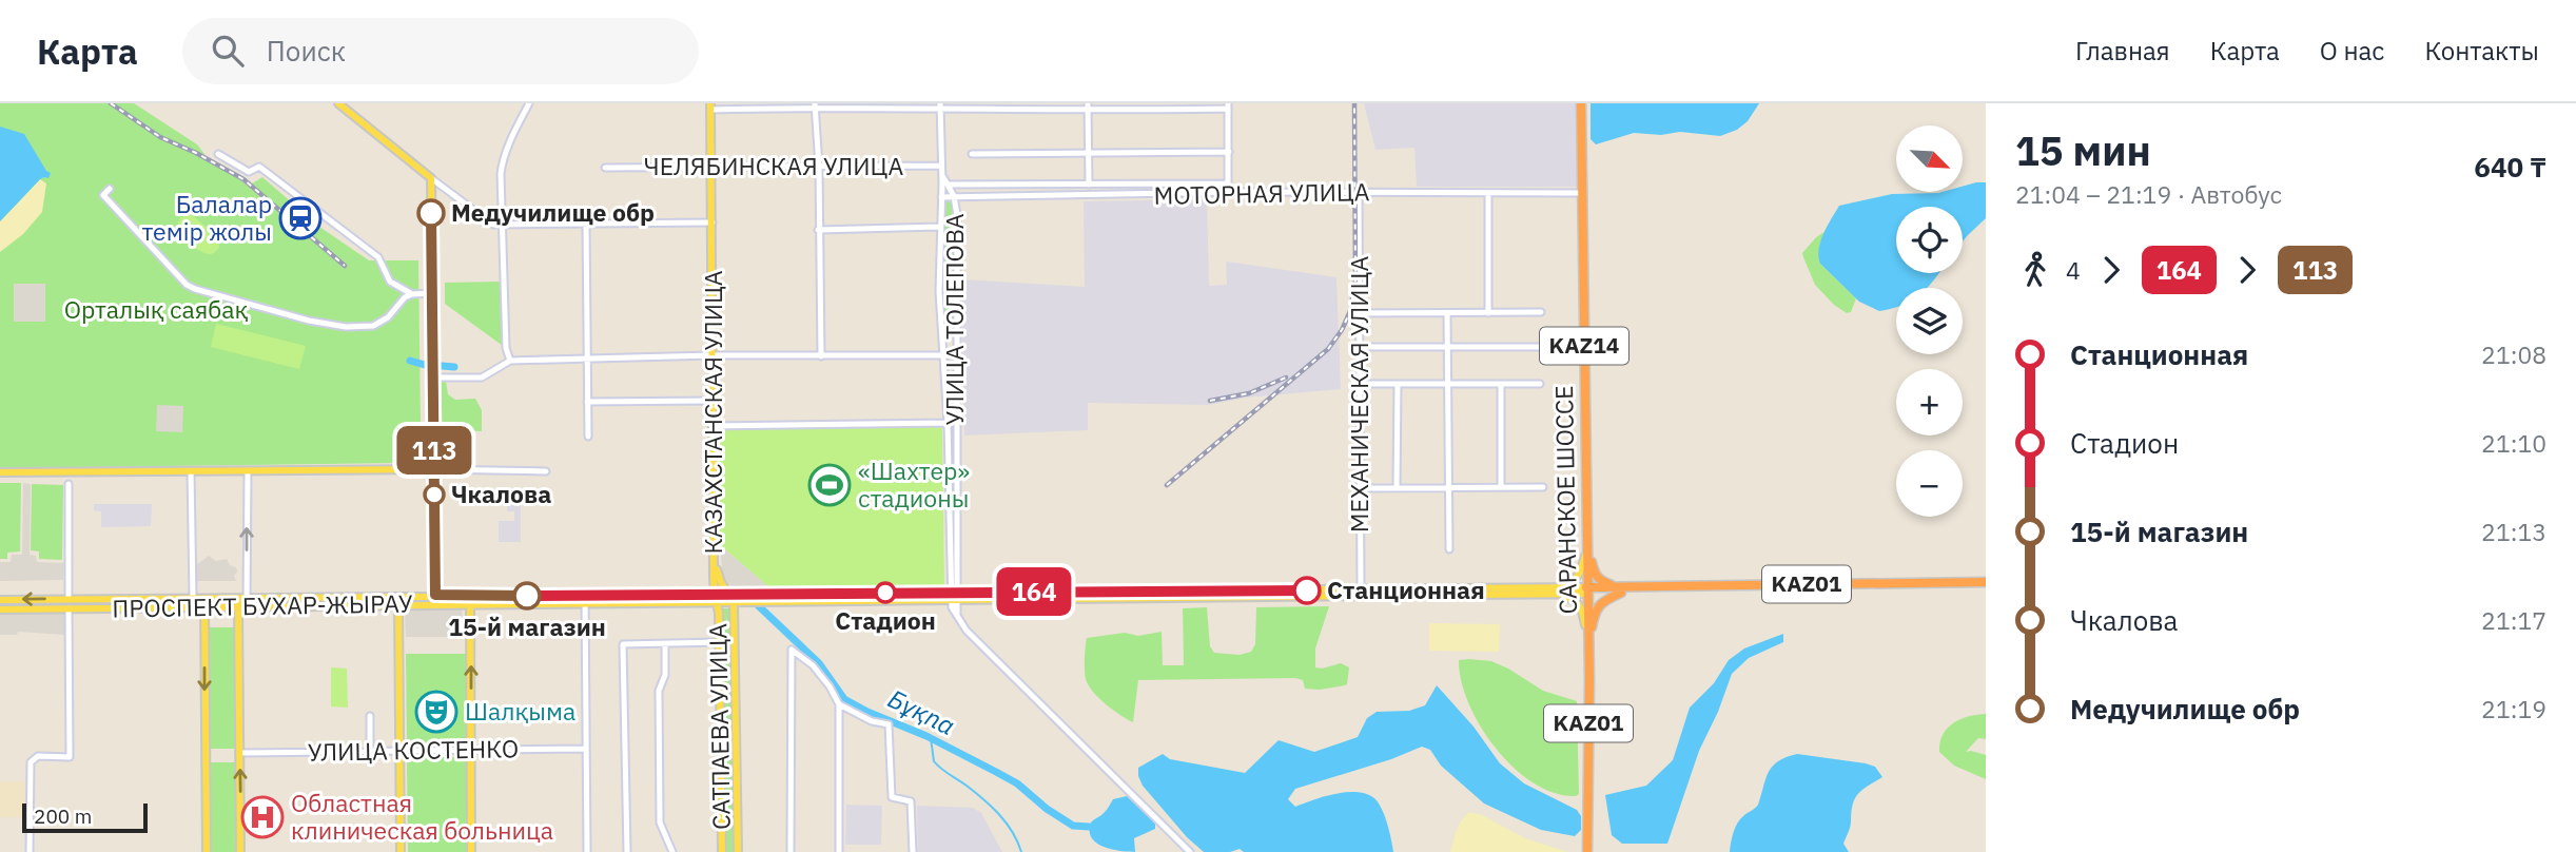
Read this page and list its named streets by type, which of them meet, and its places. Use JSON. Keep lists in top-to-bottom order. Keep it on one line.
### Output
{"streets":{"highway":["KAZ14","САРАНСКОЕ ШОССЕ","KАZ01","KAZ01"],"main road":["КАЗАХСТАНСКАЯ УЛИЦА","ПРОСПЕКТ БУХАР-ЖЫРАУ","САТПАЕВА УЛИЦА"],"street":["ЧЕЛЯБИНСКАЯ УЛИЦА","МОТОРНАЯ УЛИЦА","УЛИЦА ТОЛЕПОВА","МЕХАНИЧЕСКАЯ УЛИЦА","УЛИЦА КОСТЕНКО"]},"crossings":[["ЧЕЛЯБИНСКАЯ УЛИЦА","УЛИЦА ТОЛЕПОВА"],["ЧЕЛЯБИНСКАЯ УЛИЦА","КАЗАХСТАНСКАЯ УЛИЦА"],["МОТОРНАЯ УЛИЦА","УЛИЦА ТОЛЕПОВА"],["МОТОРНАЯ УЛИЦА","МЕХАНИЧЕСКАЯ УЛИЦА"],["МОТОРНАЯ УЛИЦА","САРАНСКОЕ ШОССЕ"],["УЛИЦА ТОЛЕПОВА","ПРОСПЕКТ БУХАР-ЖЫРАУ"],["МЕХАНИЧЕСКАЯ УЛИЦА","ПРОСПЕКТ БУХАР-ЖЫРАУ"],["КАЗАХСТАНСКАЯ УЛИЦА","ПРОСПЕКТ БУХАР-ЖЫРАУ"],["КАЗАХСТАНСКАЯ УЛИЦА","САТПАЕВА УЛИЦА"],["САРАНСКОЕ ШОССЕ","KАZ01"],["САРАНСКОЕ ШОССЕ","ПРОСПЕКТ БУХАР-ЖЫРАУ"],["KАZ01","ПРОСПЕКТ БУХАР-ЖЫРАУ"],["ПРОСПЕКТ БУХАР-ЖЫРАУ","САТПАЕВА УЛИЦА"]],"water":["Бұқпа"],"parks":["Орталық саябақ"],"places":{"other":["Медучилище обр","Чкалова","Станционная","Стадион","15-й магазин"],"station":["Балалар темір жолы"],"sports":["«Шахтер» стадионы"],"theatre":["Шалқыма"],"hospital":["Областная клиническая больница"]},"lines":["bus line 113","bus line 164"],"scale_bar":"200 m","north":"bottom right","page":{"header":"Карта","search":"Поиск","nav":["Главная","Карта","О нас","Контакты"],"on_map":["164","113"],"heading":["15 мин","21:04 – 21:19 · Автобус","640 ₸"],"map_buttons":["+","−"],"legs":["4","164","113"],"list":[{"name":"Станционная","value":"21:08"},{"name":"Стадион","value":"21:10"},{"name":"15-й магазин","value":"21:13"},{"name":"Чкалова","value":"21:17"},{"name":"Медучилище обр","value":"21:19"}],"scale":"200 m"}}
